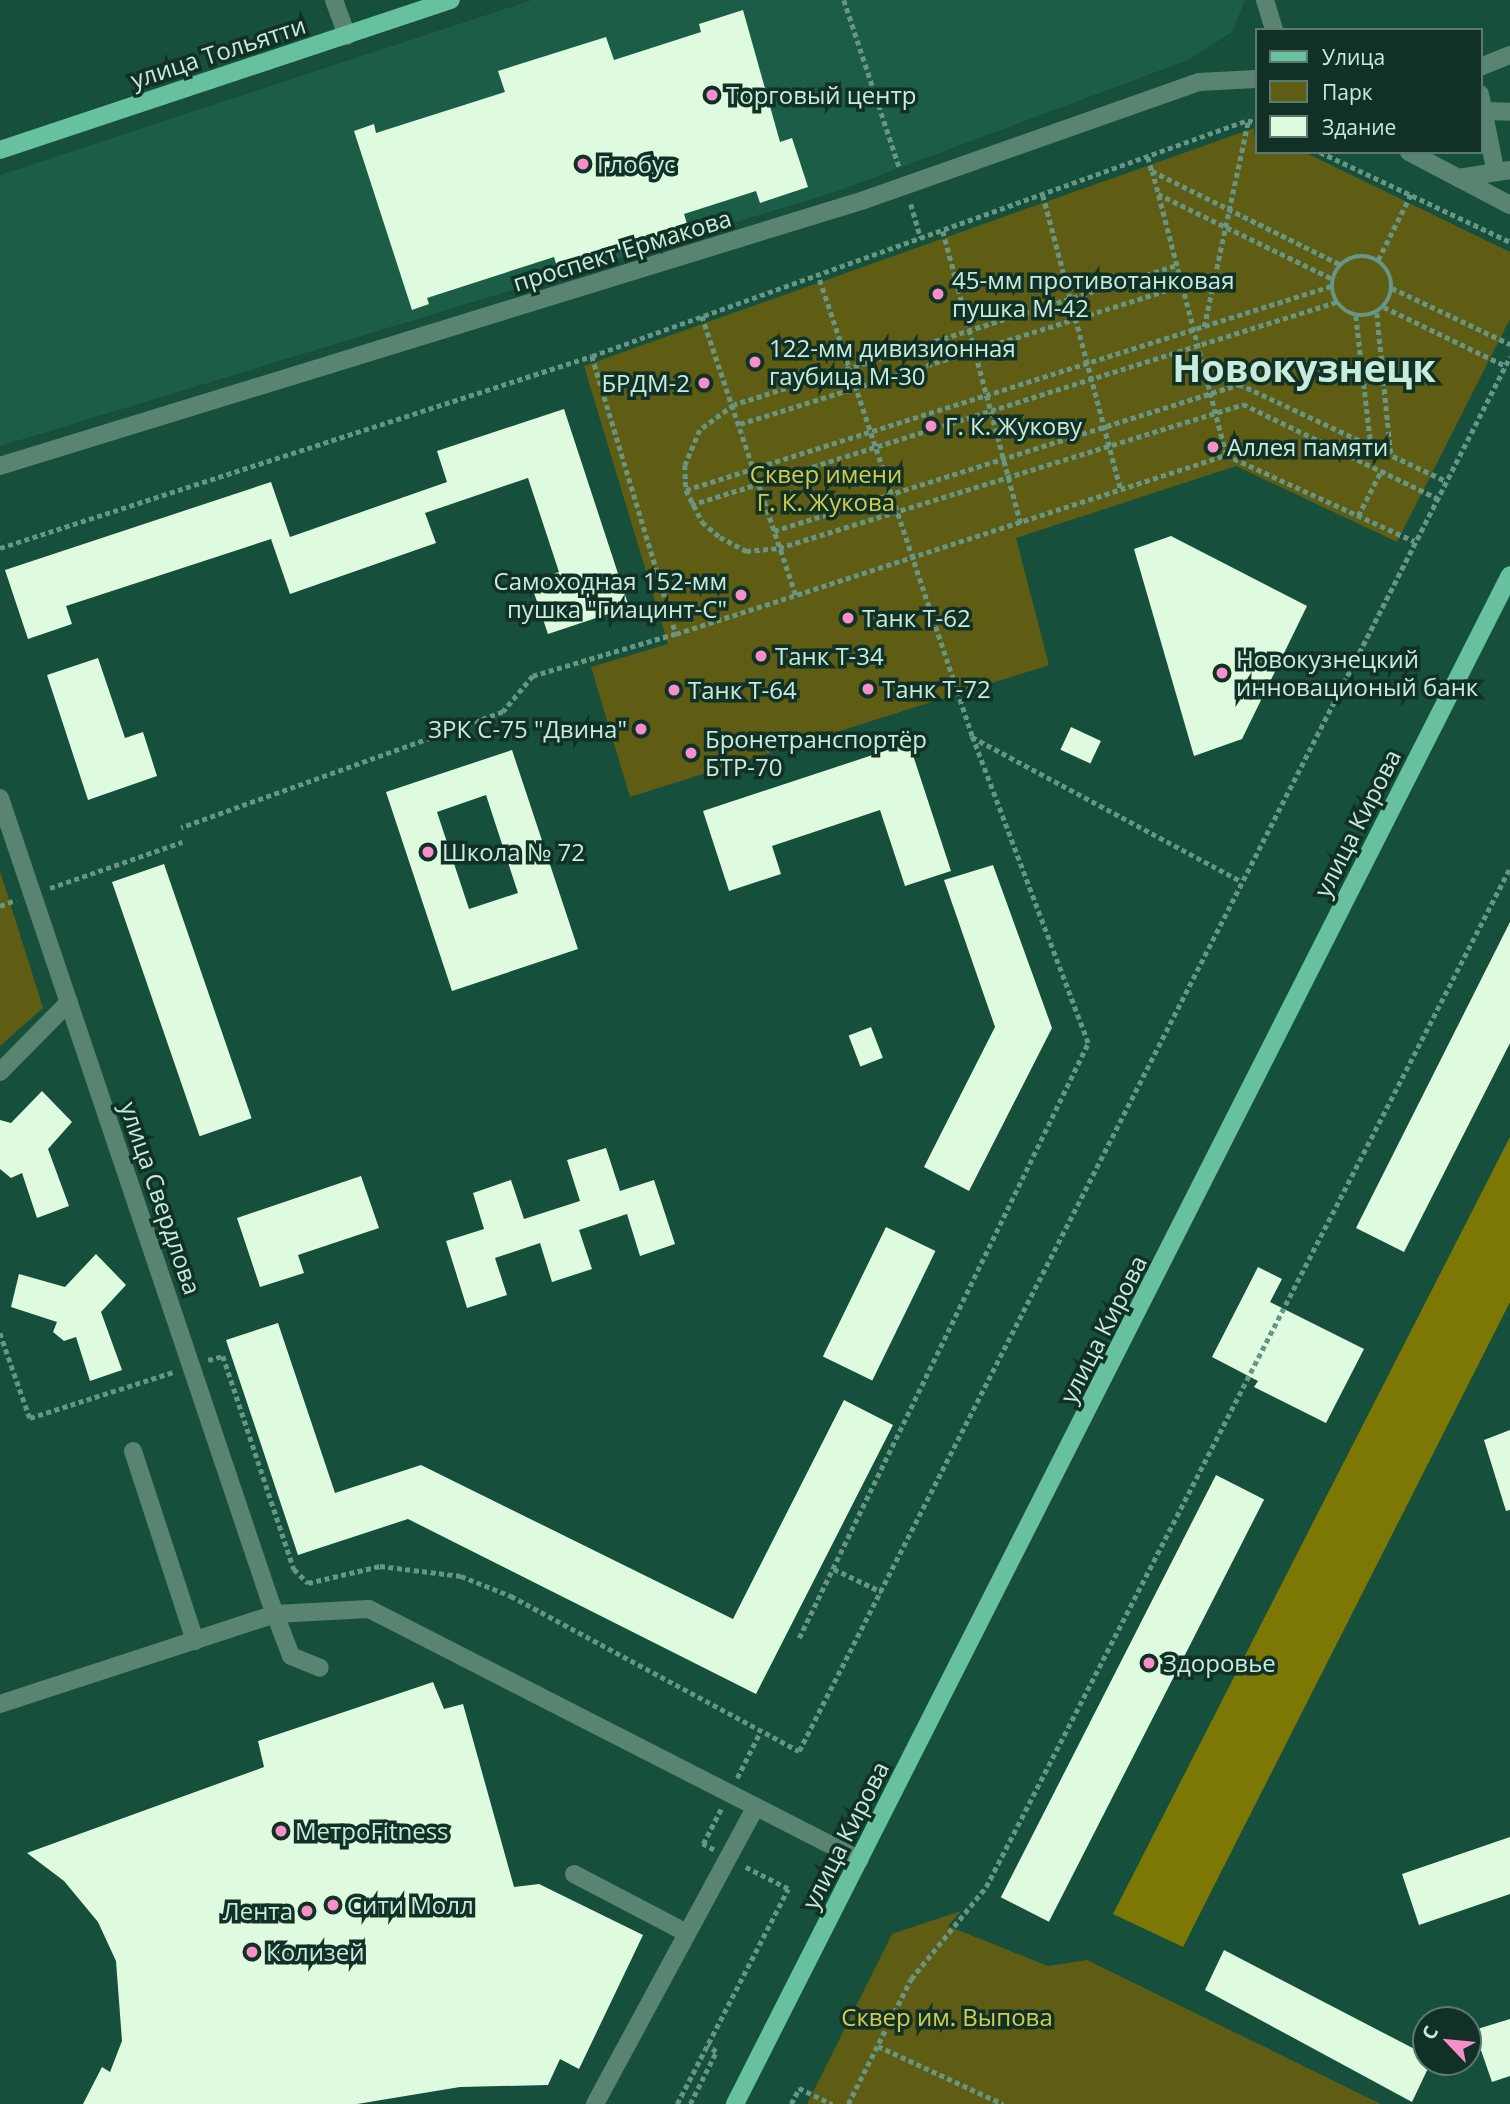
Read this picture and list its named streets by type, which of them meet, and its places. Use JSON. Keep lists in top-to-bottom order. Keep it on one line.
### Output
{"streets":{"main road":["улица Тольятти","улица Кирова"],"street":["проспект Ермакова","улица Свердлова"]},"districts":["Новокузнецк"],"parks":["Сквер имени Г. К. Жукова","Сквер им. Выпова"],"places":["Торговый центр","Глобус","45-мм противотанковая пушка М-42","122-мм дивизионная гаубица М-30","БРДМ-2","Г. К. Жукову","Аллея памяти","Самоходная 152-мм пушка \"Гиацинт-С\"","Танк Т-62","Танк Т-34","Новокузнецкий инновационый банк","Танк Т-72","Танк Т-64","ЗРК С-75 \"Двина\"","Бронетранспортёр БТР-70","Школа № 72","Здоровье","МетроFitness","Сити Молл","Лента","Колизей"],"legend":["Улица","Парк","Здание"],"north":"top left"}
